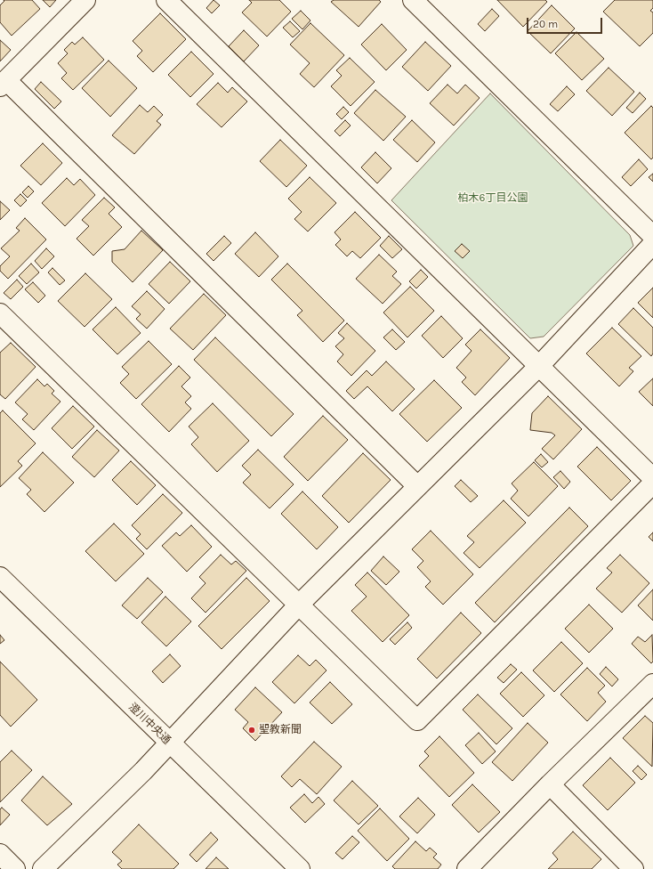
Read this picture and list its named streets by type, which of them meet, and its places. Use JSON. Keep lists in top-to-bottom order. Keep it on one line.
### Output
{"streets":{"street":["澄川中央通"]},"parks":["柏木6丁目公園"],"places":["聖教新聞"],"scale_bar":"20 m"}
